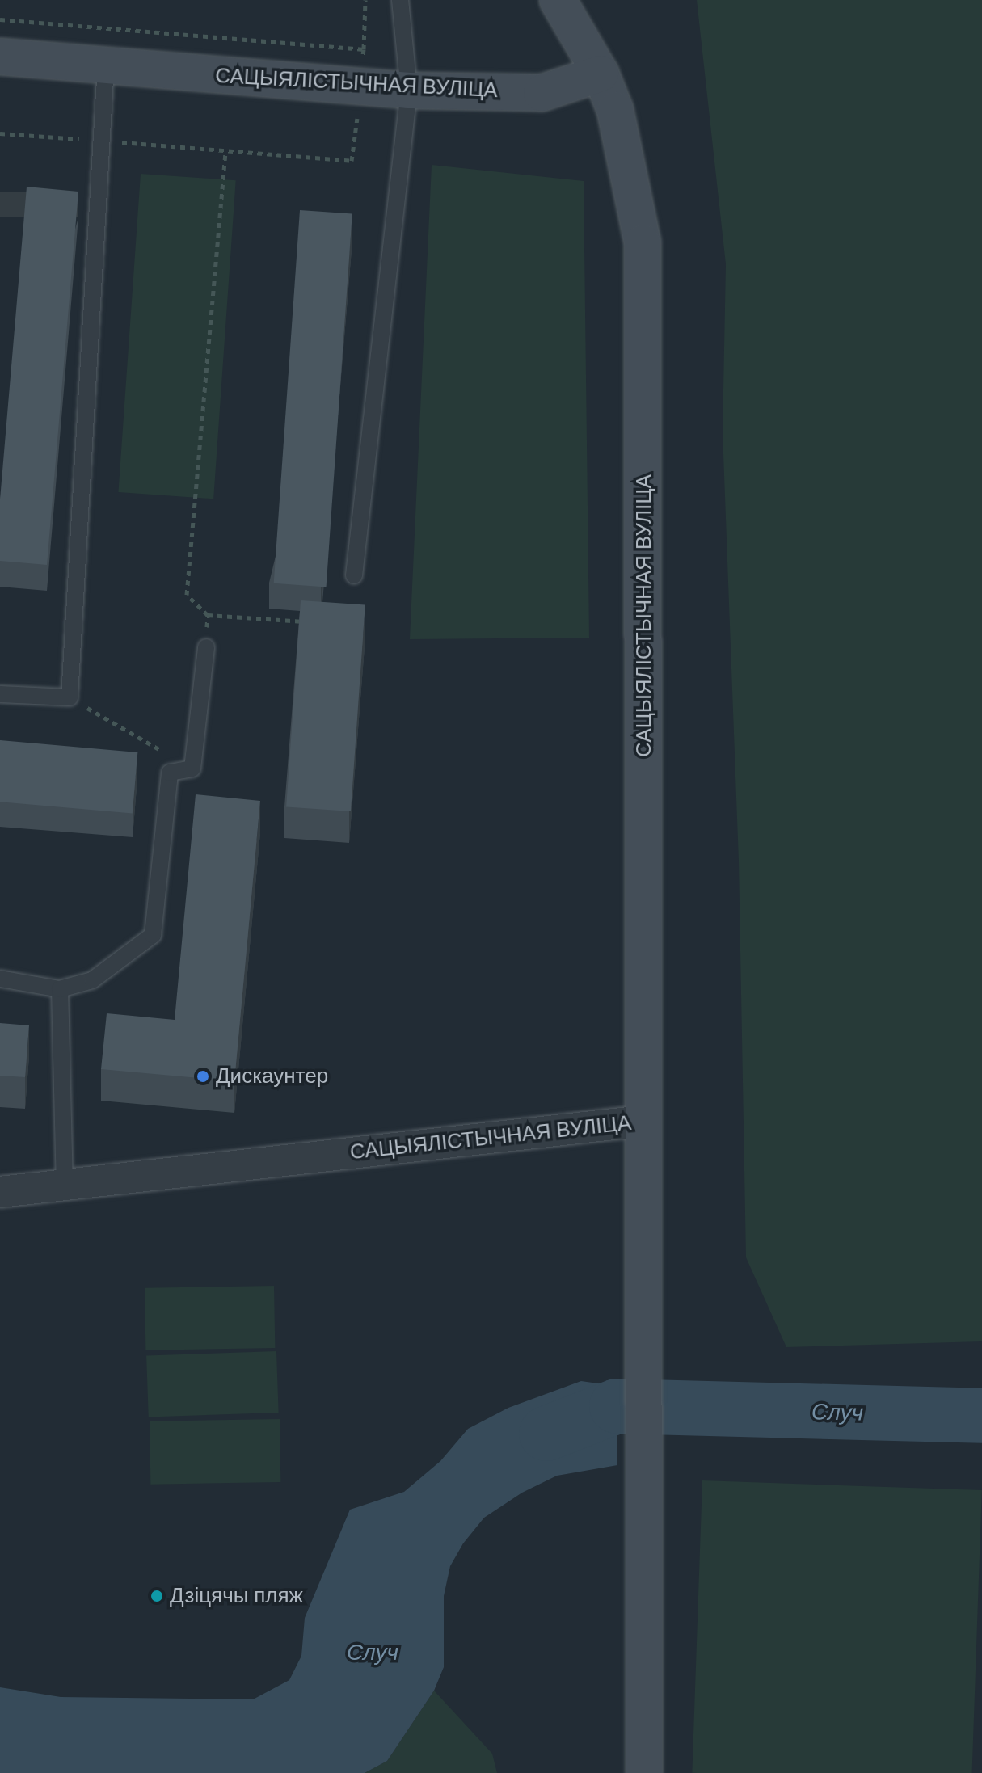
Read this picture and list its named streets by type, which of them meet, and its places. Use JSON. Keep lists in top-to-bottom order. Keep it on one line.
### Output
{"streets":{"main road":["САЦЫЯЛІСТЫЧНАЯ ВУЛІЦА"]},"water":["Случ"],"places":["Дискаунтер","Дзіцячы пляж"]}
